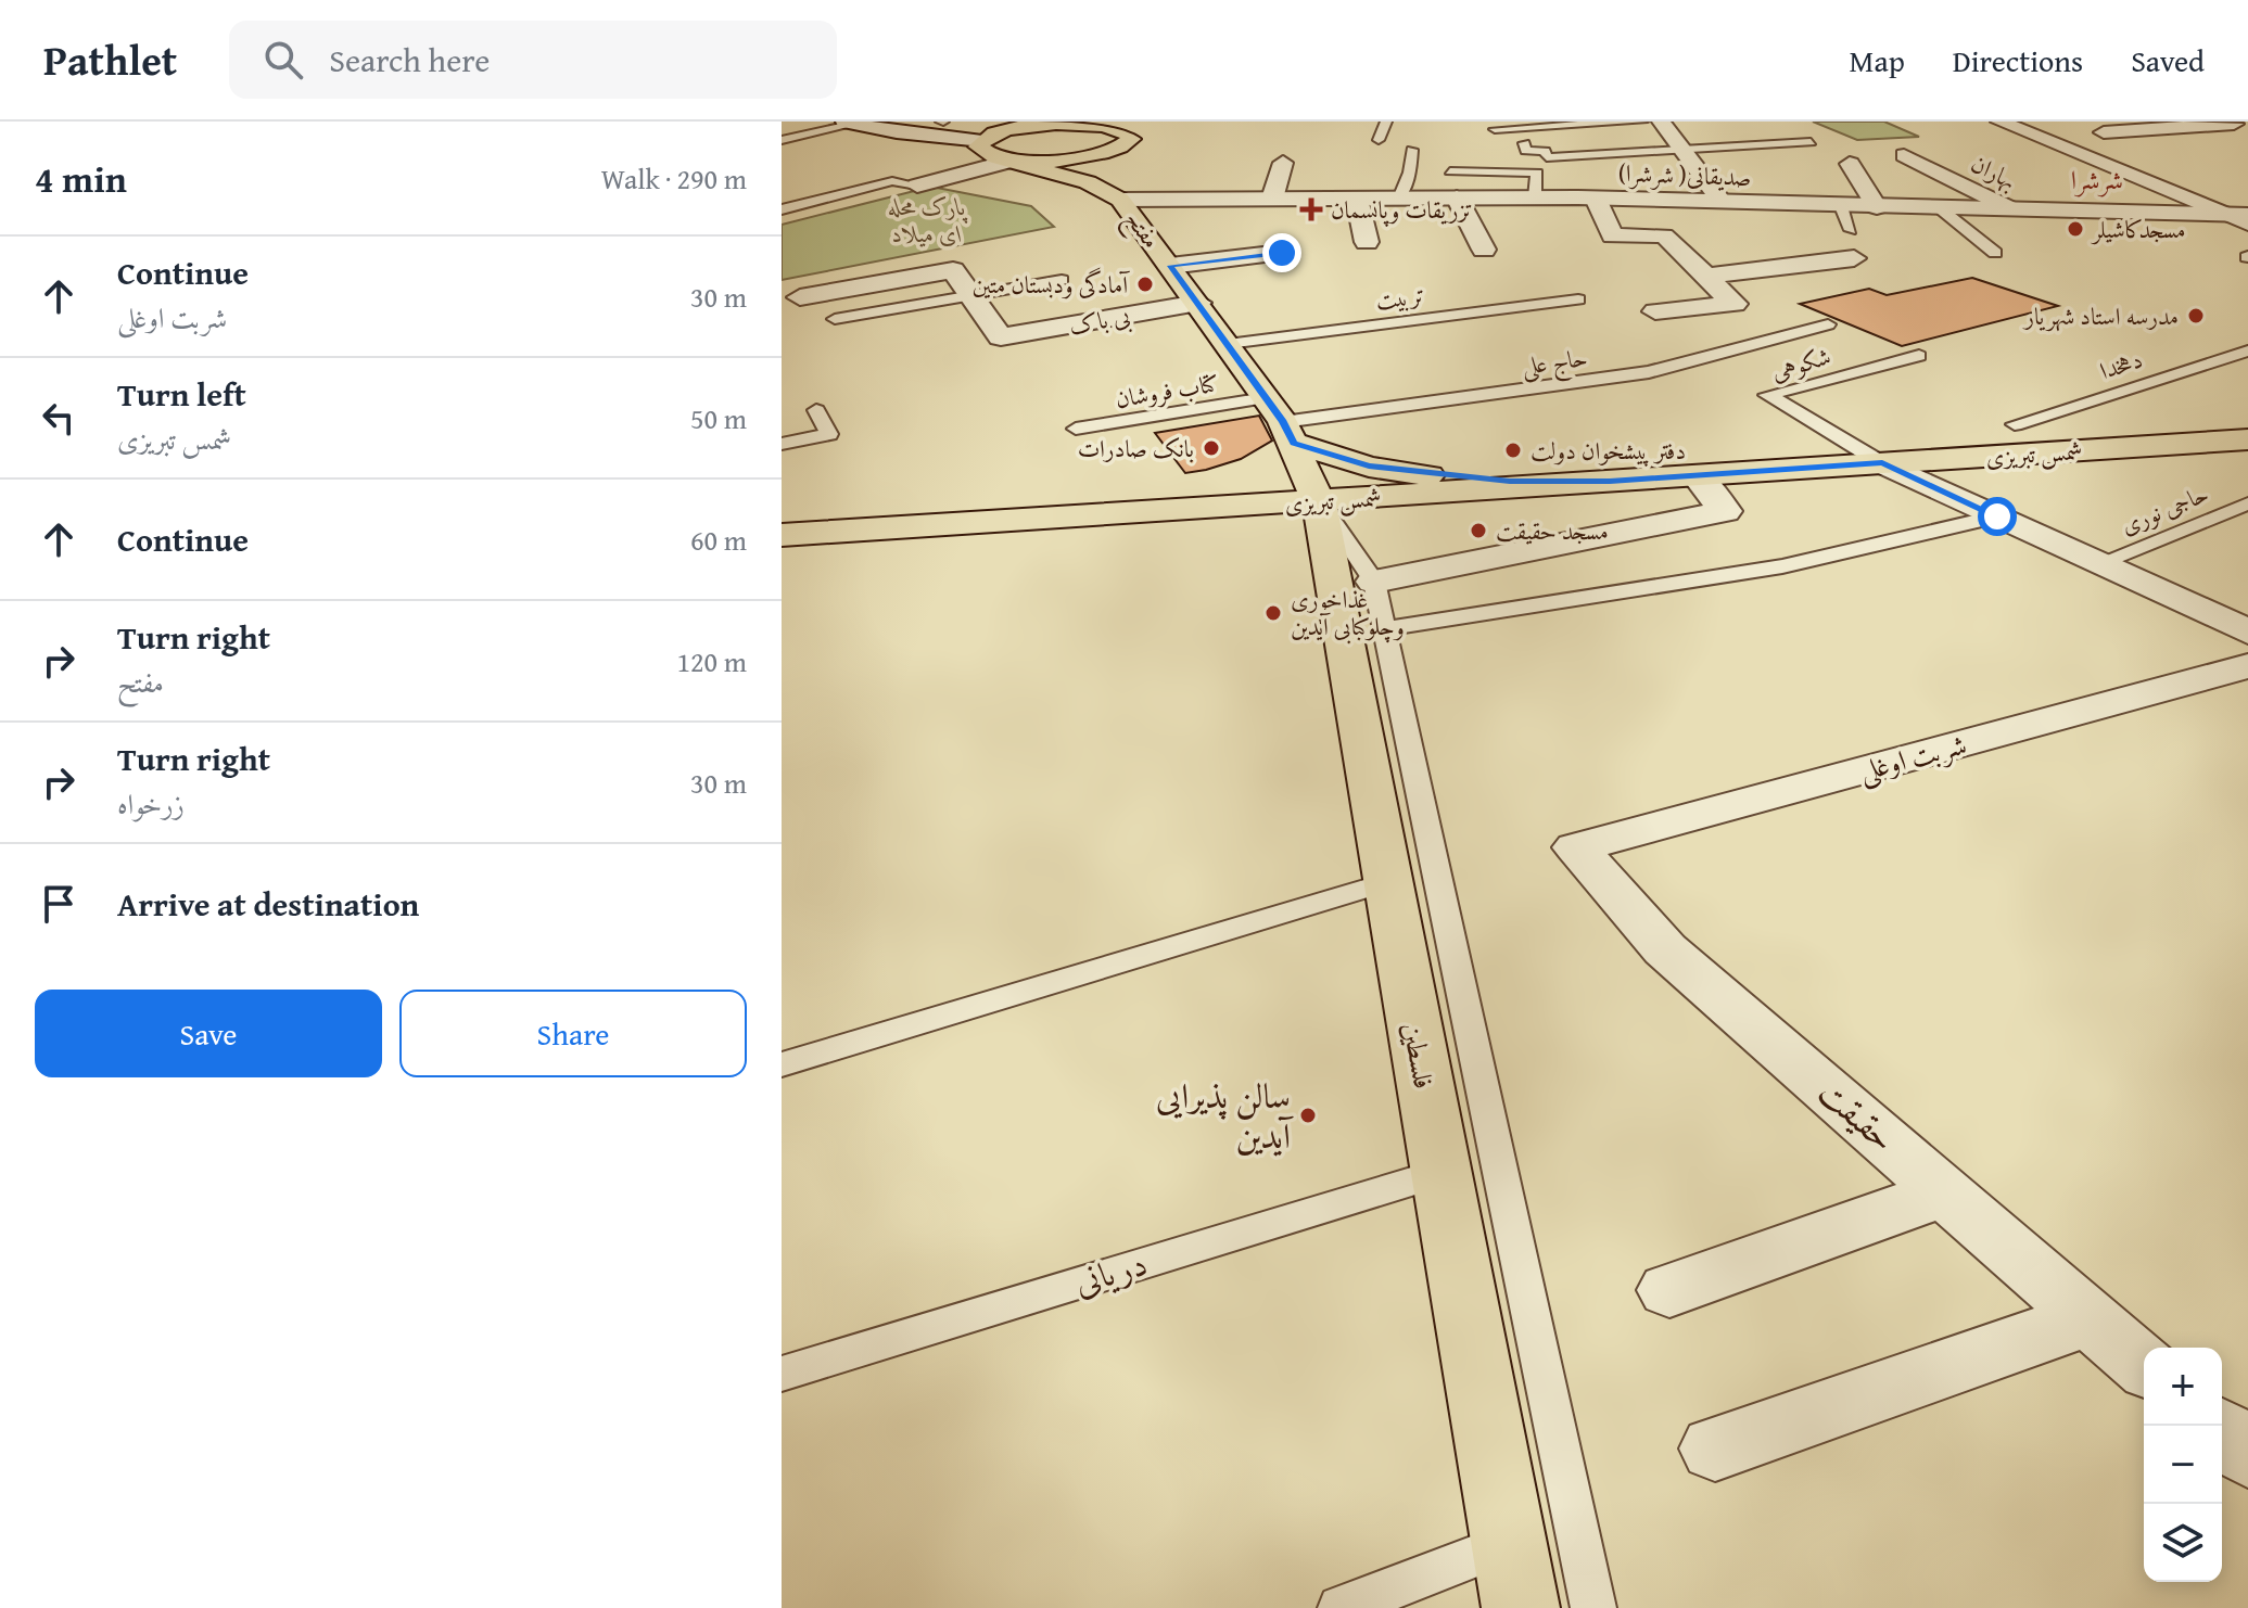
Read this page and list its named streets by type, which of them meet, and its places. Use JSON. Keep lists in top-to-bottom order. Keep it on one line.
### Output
{"streets":{"main road":["مفتح","شمس تبریزی","فلسطین"],"street":["بهاران","(شرشرا )صدیقانی","بی باک","شربت اوغلی","حقیقت"],"lane":["تربیت","حاج علی","شکوهی","دهخدا","کتاب فروشان","حاجی نوری","دریانی"]},"crossings":[["بهاران","(شرشرا )صدیقانی"],["(شرشرا )صدیقانی","مفتح"],["مفتح","تربیت"],["مفتح","بی باک"],["مفتح","حاج علی"],["مفتح","کتاب فروشان"],["مفتح","شمس تبریزی"],["مفتح","فلسطین"],["شکوهی","شمس تبریزی"],["شمس تبریزی","فلسطین"],["شربت اوغلی","حقیقت"],["فلسطین","دریانی"]],"districts":["شرشرا"],"parks":["پارک محله ای میلاد"],"places":{"health":["تزریقات وپانسمان"],"other":["مسجدکاشیلر","آمادگی ودبستان متین","مدرسه استاد شهریار","بانک صادرات","دفتر پیشخوان دولت","مسجد حقیقت","غذاخوری وچلوکبابی آیدین","سالن پذیرایی آیدین"]},"page":{"header":"Pathlet","search":"Search here","nav":["Map","Directions","Saved"],"heading":["4 min","Walk · 290 m"],"list":[["Continue","شربت اوغلی","30 m"],["Turn left","شمس تبریزی","50 m"],["Continue","60 m"],["Turn right","مفتح","120 m"],["Turn right","زرخواه","30 m"],"Arrive at destination"],"buttons":["Save","Share"],"map_buttons":["+","−"]}}
